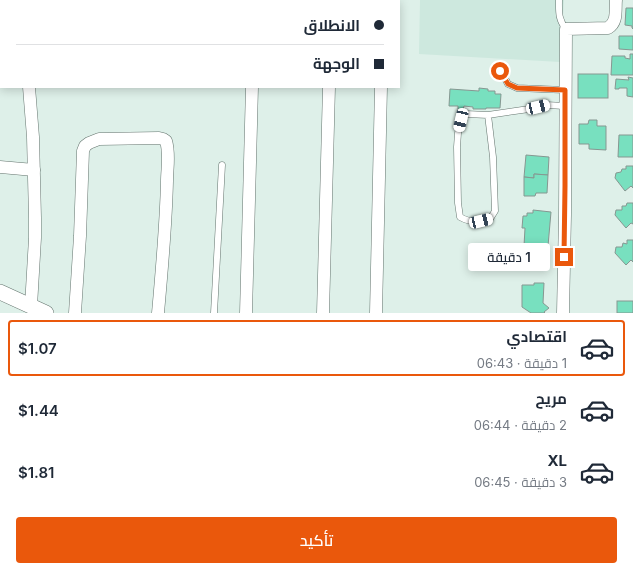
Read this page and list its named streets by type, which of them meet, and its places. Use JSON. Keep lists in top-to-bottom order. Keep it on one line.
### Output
{"page":{"banner":["الانطلاق","الوجهة"],"bubble":"1 دقيقة","list":[{"name":"اقتصادي","note":"1 دقيقة · 06:43","value":"$1.07"},{"name":"مريح","note":"2 دقيقة · 06:44","value":"$1.44"},{"name":"XL","note":"3 دقيقة · 06:45","value":"$1.81"}],"buttons":"تأكيد"}}
